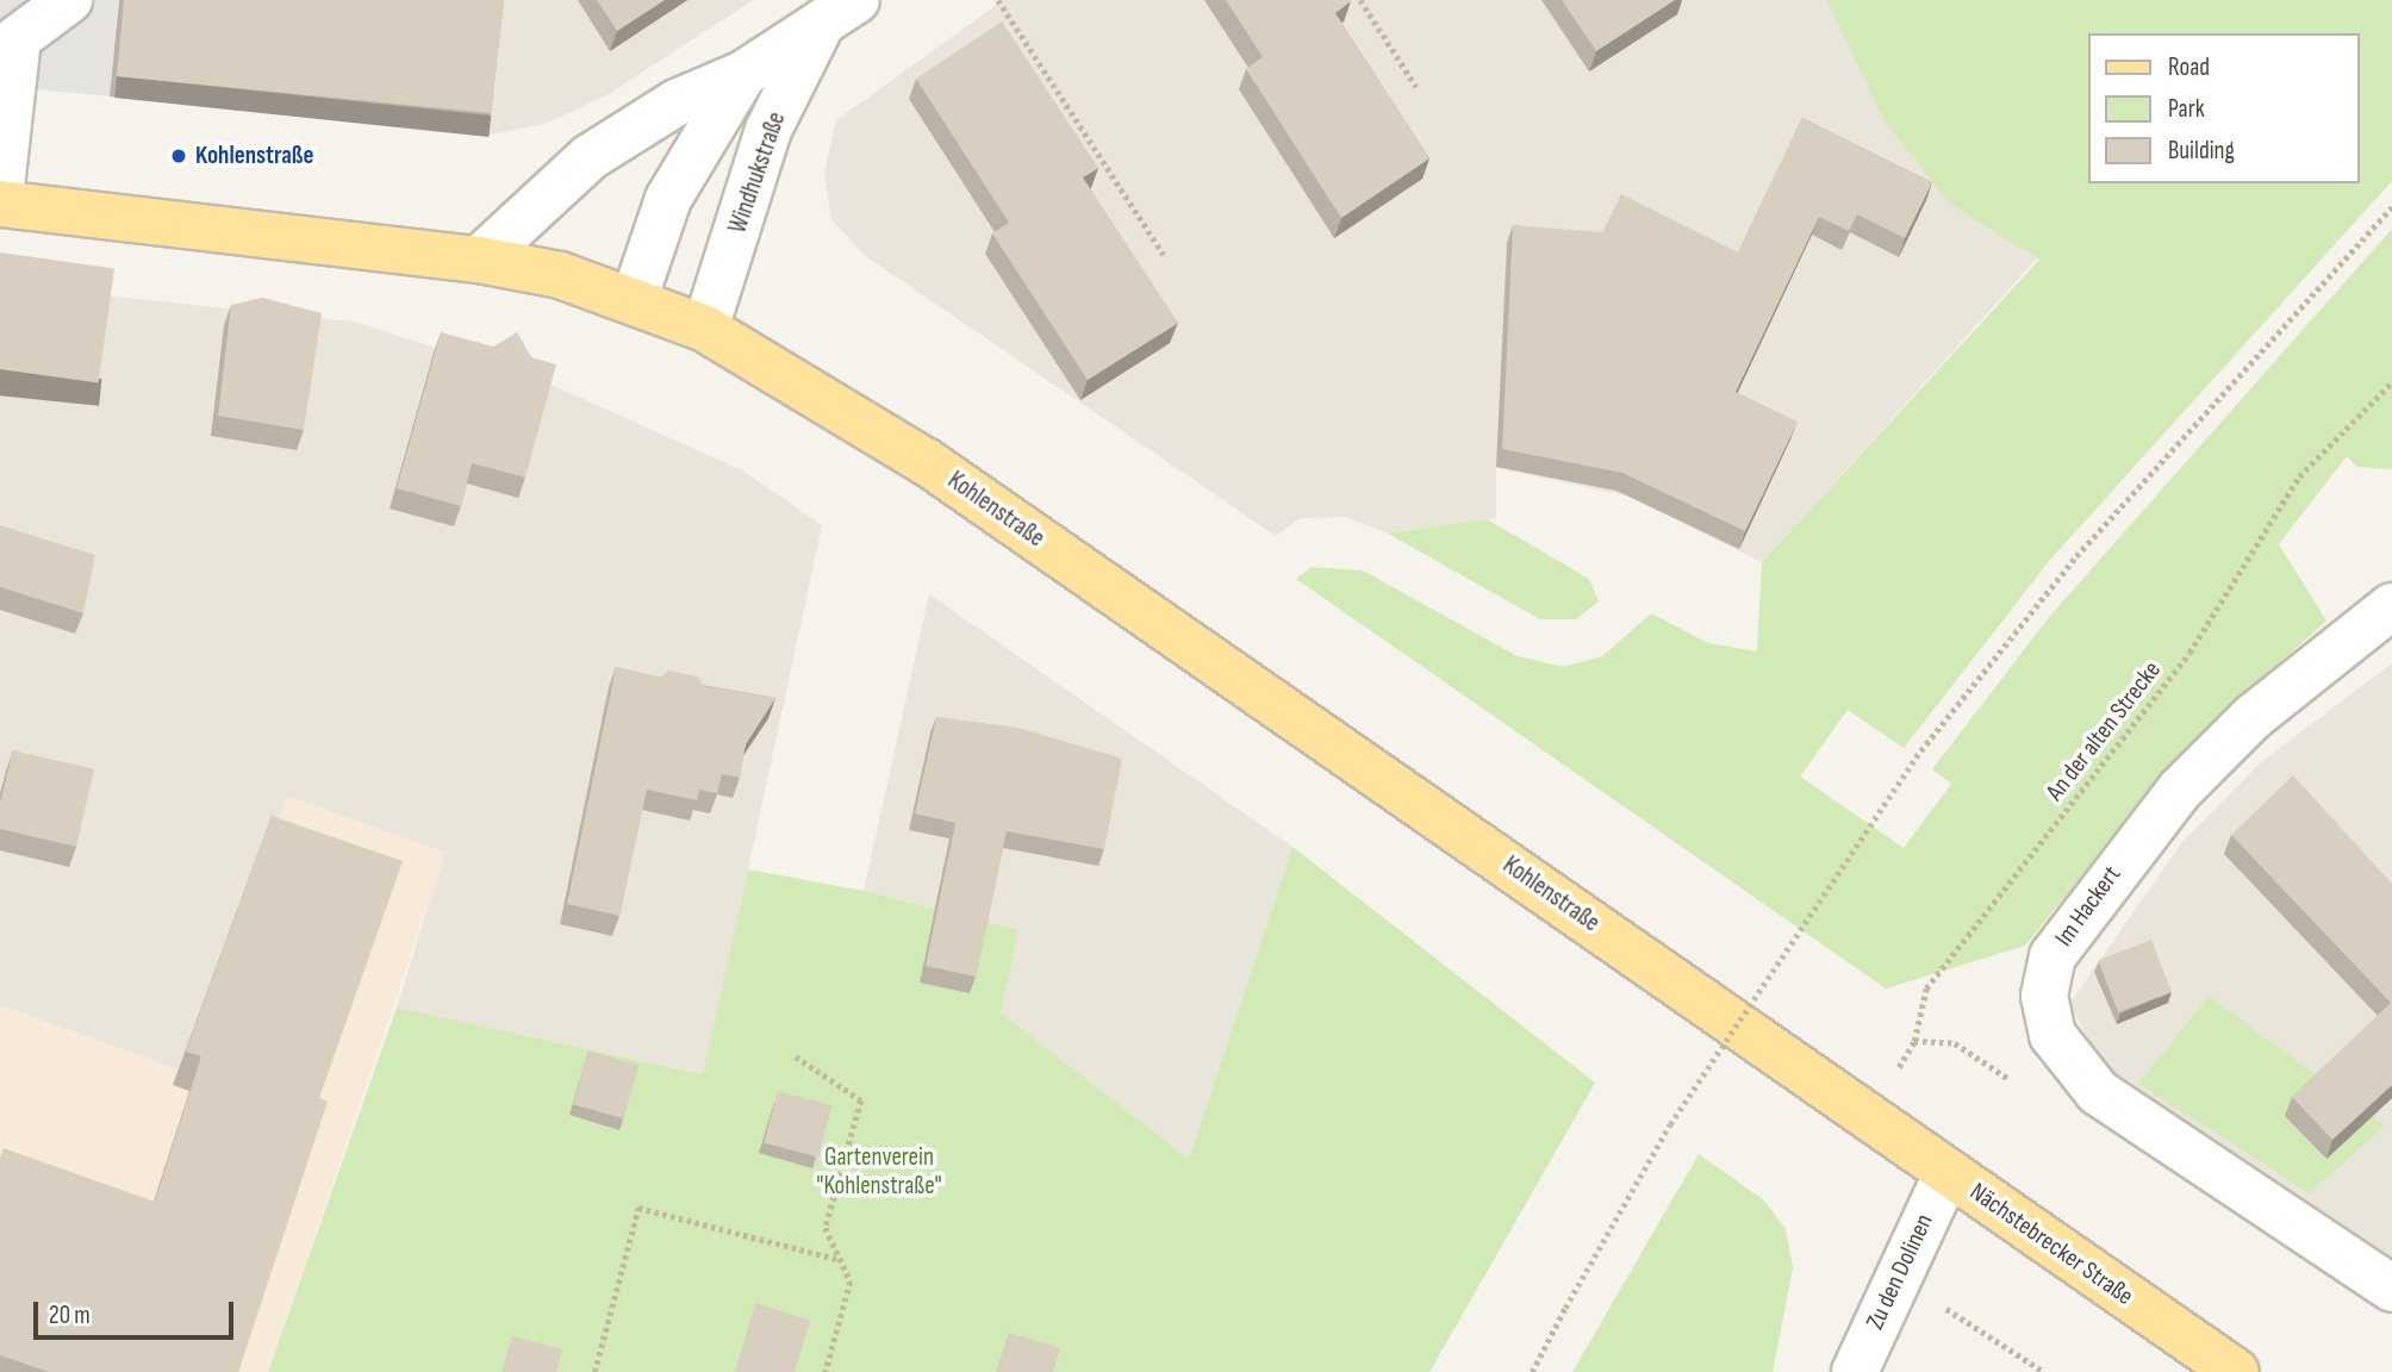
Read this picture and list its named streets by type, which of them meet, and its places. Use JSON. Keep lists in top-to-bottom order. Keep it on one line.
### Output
{"streets":{"main road":["Kohlenstraße","Nächstebrecker Straße"],"street":["Windhukstraße","Im Hackert","Zu den Dolinen"],"path":["An der alten Strecke"]},"crossings":[["Windhukstraße","Kohlenstraße"],["Kohlenstraße","An der alten Strecke"],["Kohlenstraße","Nächstebrecker Straße"],["An der alten Strecke","Nächstebrecker Straße"],["Nächstebrecker Straße","Zu den Dolinen"]],"parks":["Gartenverein \"Kohlenstraße\""],"places":["Kohlenstraße"],"legend":["Road","Park","Building"],"scale_bar":"20 m"}
